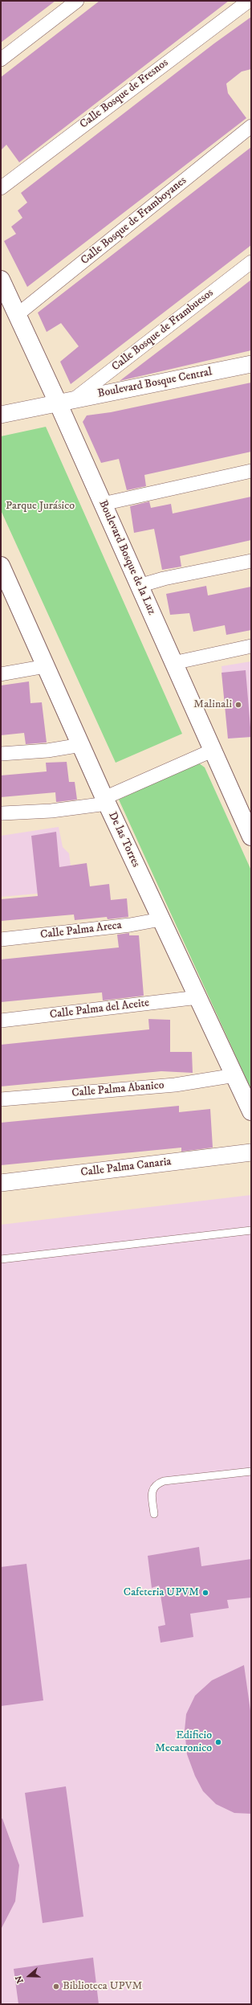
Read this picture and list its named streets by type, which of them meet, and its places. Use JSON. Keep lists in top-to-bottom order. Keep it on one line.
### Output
{"streets":{"main road":["Boulevard Bosque de la Luz","De las Torres"],"street":["Calle Bosque de Fresnos","Calle Bosque de Framboyanes","Calle Bosque de Frambuesos","Boulevard Bosque Central","Calle Palma Areca","Calle Palma del Aceite","Calle Palma Abanico","Calle Palma Canaria"]},"crossings":[["Calle Bosque de Framboyanes","Boulevard Bosque de la Luz"],["Calle Bosque de Frambuesos","Boulevard Bosque Central"],["Calle Bosque de Frambuesos","Boulevard Bosque de la Luz"],["Boulevard Bosque Central","Boulevard Bosque de la Luz"],["De las Torres","Calle Palma Areca"],["De las Torres","Calle Palma del Aceite"],["De las Torres","Calle Palma Abanico"]],"parks":["Parque Jurásico"],"places":["Malinali","Cafeteria UPVM","Edificio Mecatronico","Biblioteca UPVM"],"north":"left"}
